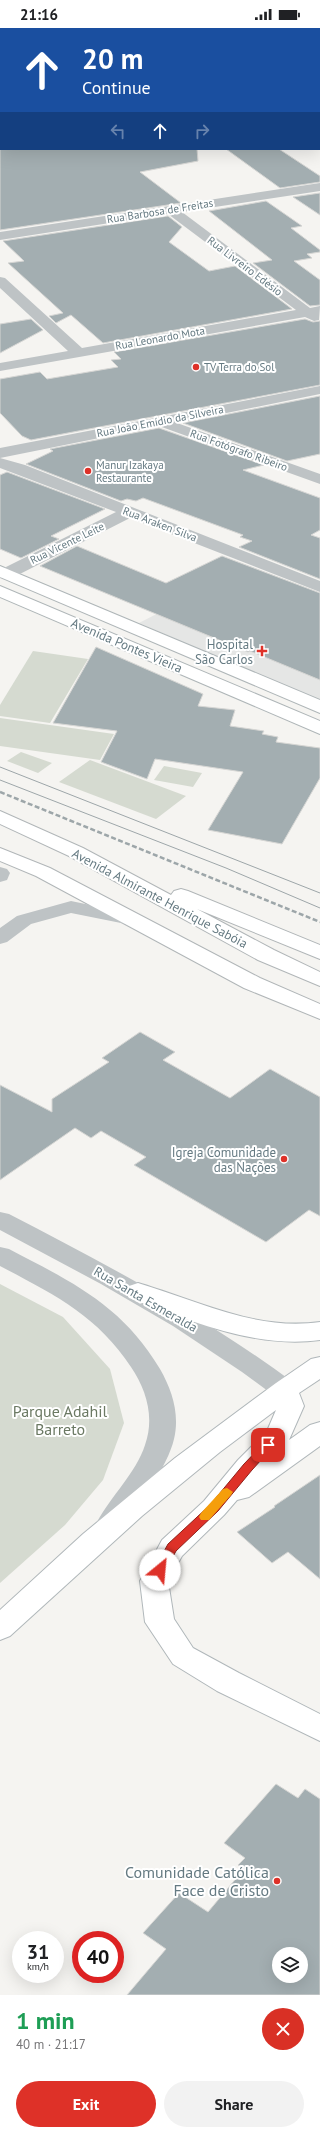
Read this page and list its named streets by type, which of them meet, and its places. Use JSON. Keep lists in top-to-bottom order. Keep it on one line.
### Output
{"streets":{"main road":["Avenida Pontes Vieira","Avenida Almirante Henrique Sabóia"],"street":["Rua Barbosa de Freitas","Rua Livreiro Edésio","Rua Leonardo Mota","Rua João Emídio da Silveira","Rua Fotógrafo Ribeiro","Rua Araken Silva","Rua Vicente Leite","Rua Santa Esmeralda"]},"crossings":[["Rua Barbosa de Freitas","Rua Livreiro Edésio"],["Rua Livreiro Edésio","Rua Leonardo Mota"],["Rua João Emídio da Silveira","Rua Fotógrafo Ribeiro"],["Rua Araken Silva","Rua Vicente Leite"],["Rua Vicente Leite","Avenida Pontes Vieira"]],"parks":["Parque Adahil Barreto"],"places":{"other":["TV Terra do Sol","Manur Izakaya Restaurante","Igreja Comunidade das Nações","Comunidade Católica Face de Cristo"],"health":["Hospital São Carlos"]},"page":{"status":"21:16","turn":["20 m","Continue"],"speed":"31 km/h","limit":"40","heading":["1 min","40 m · 21:17"],"buttons":["Exit","Share"]}}
